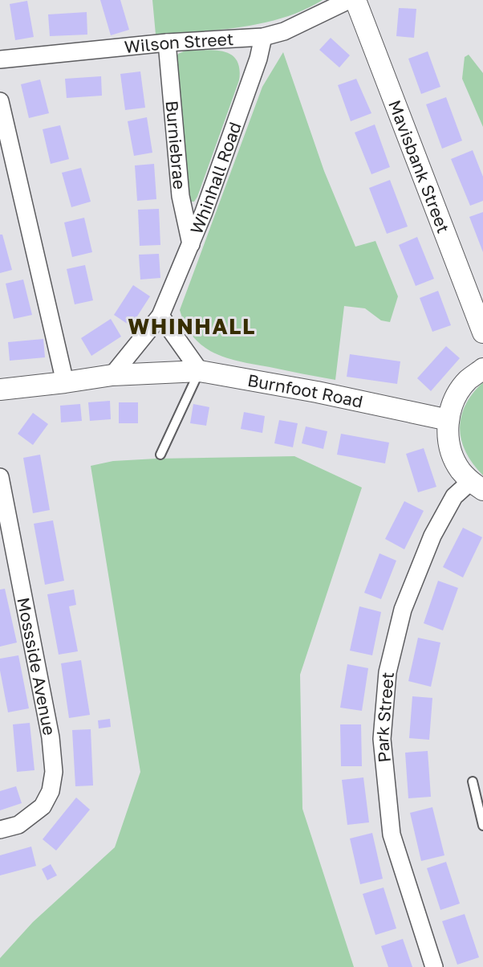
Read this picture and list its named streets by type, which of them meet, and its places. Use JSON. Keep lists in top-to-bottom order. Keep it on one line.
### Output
{"streets":{"street":["Wilson Street","Burniebrae","Mavisbank Street","Whinhall Road","Burnfoot Road","Mossside Avenue","Park Street"]},"crossings":[["Wilson Street","Burniebrae"],["Wilson Street","Whinhall Road"],["Burniebrae","Whinhall Road"],["Whinhall Road","Burnfoot Road"]],"districts":["WHINHALL"]}
